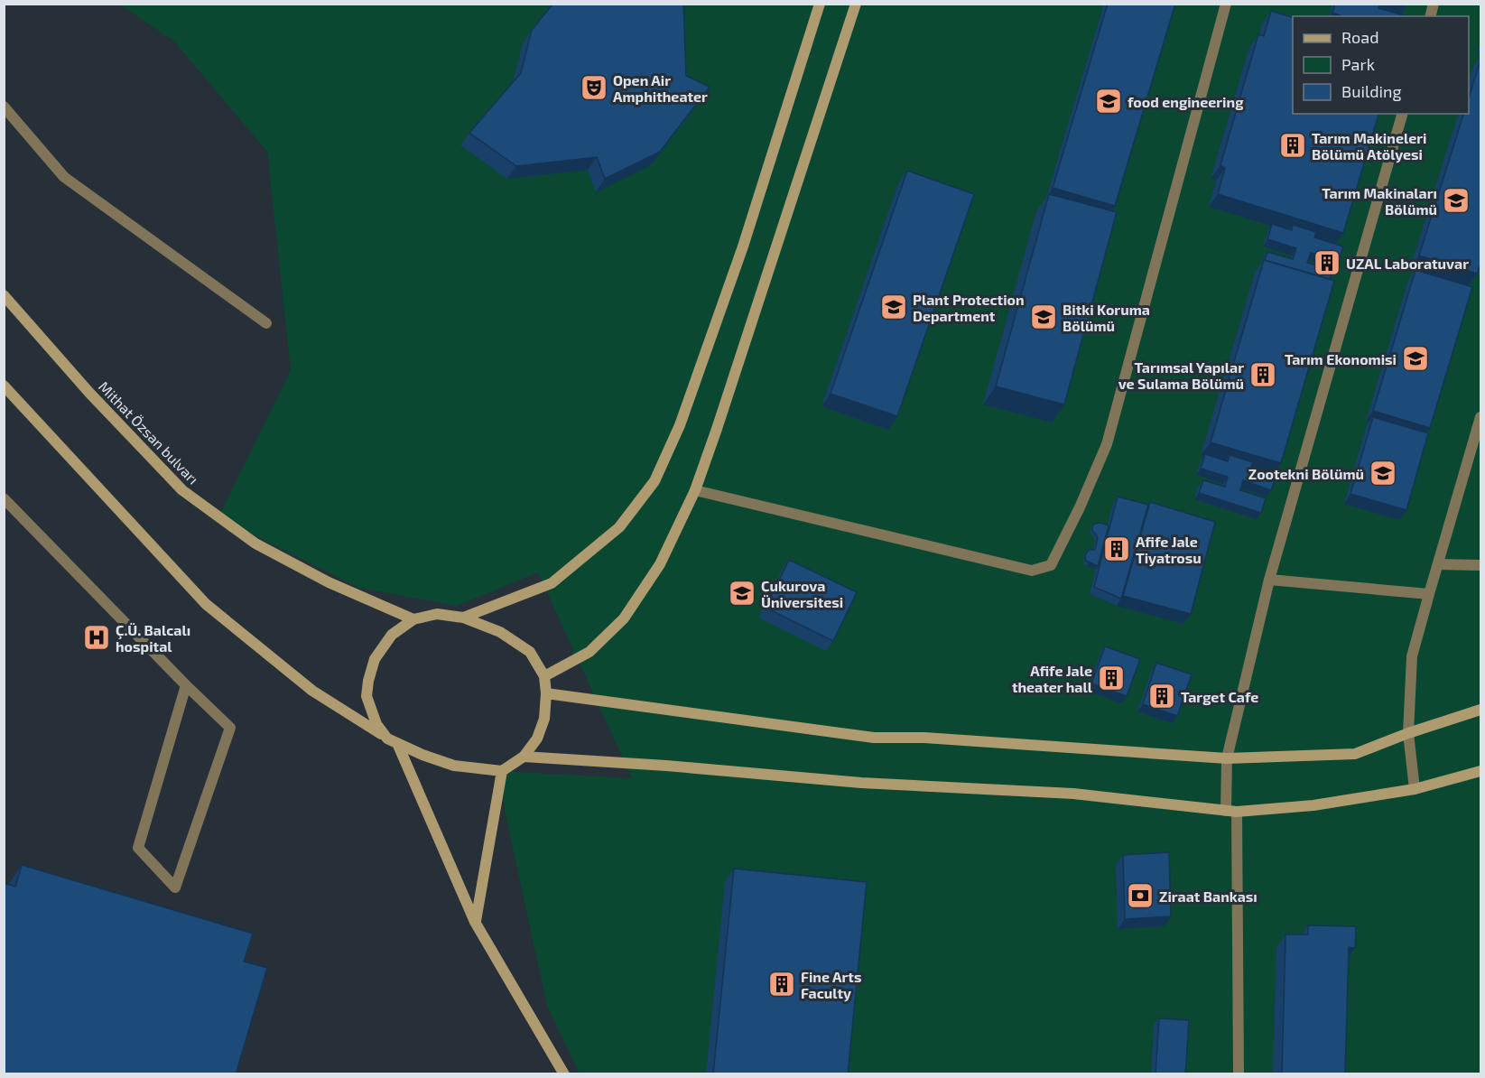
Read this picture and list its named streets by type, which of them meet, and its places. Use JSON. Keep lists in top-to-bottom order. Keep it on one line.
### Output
{"streets":{"street":["Mithat Özsan bulvarı"]},"places":{"theatre":["Open Air Amphitheater"],"school or university":["food engineering","Tarım Makinaları Bölümü","Plant Protection Department","Bitki Koruma Bölümü","Tarım Ekonomisi","Zootekni Bölümü","Çukurova Üniversitesi"],"building":["Tarım Makineleri Bölümü Atölyesi","UZAL Laboratuvar","Tarımsal Yapılar ve Sulama Bölümü","Afife Jale Tiyatrosu","Afife Jale theater hall","Target Cafe","Fine Arts Faculty"],"hospital":["Ç.Ü. Balcalı hospital"],"bank":["Ziraat Bankası"]},"legend":["Road","Park","Building"]}
